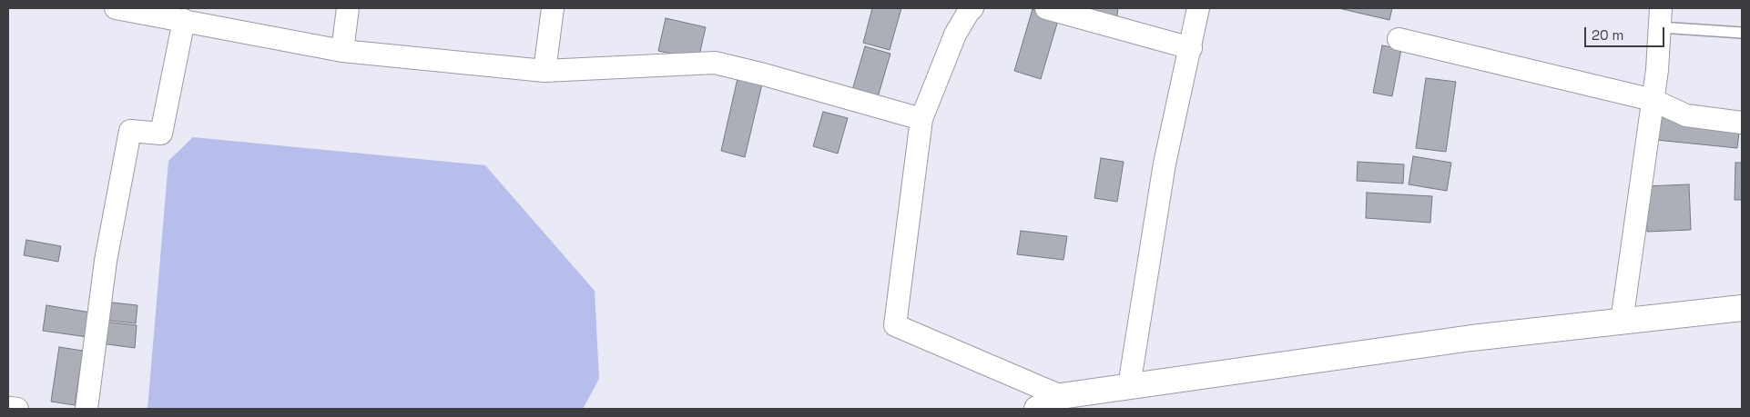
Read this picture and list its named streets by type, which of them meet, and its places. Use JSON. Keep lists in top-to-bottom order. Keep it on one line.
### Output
{"scale_bar":"20 m"}
